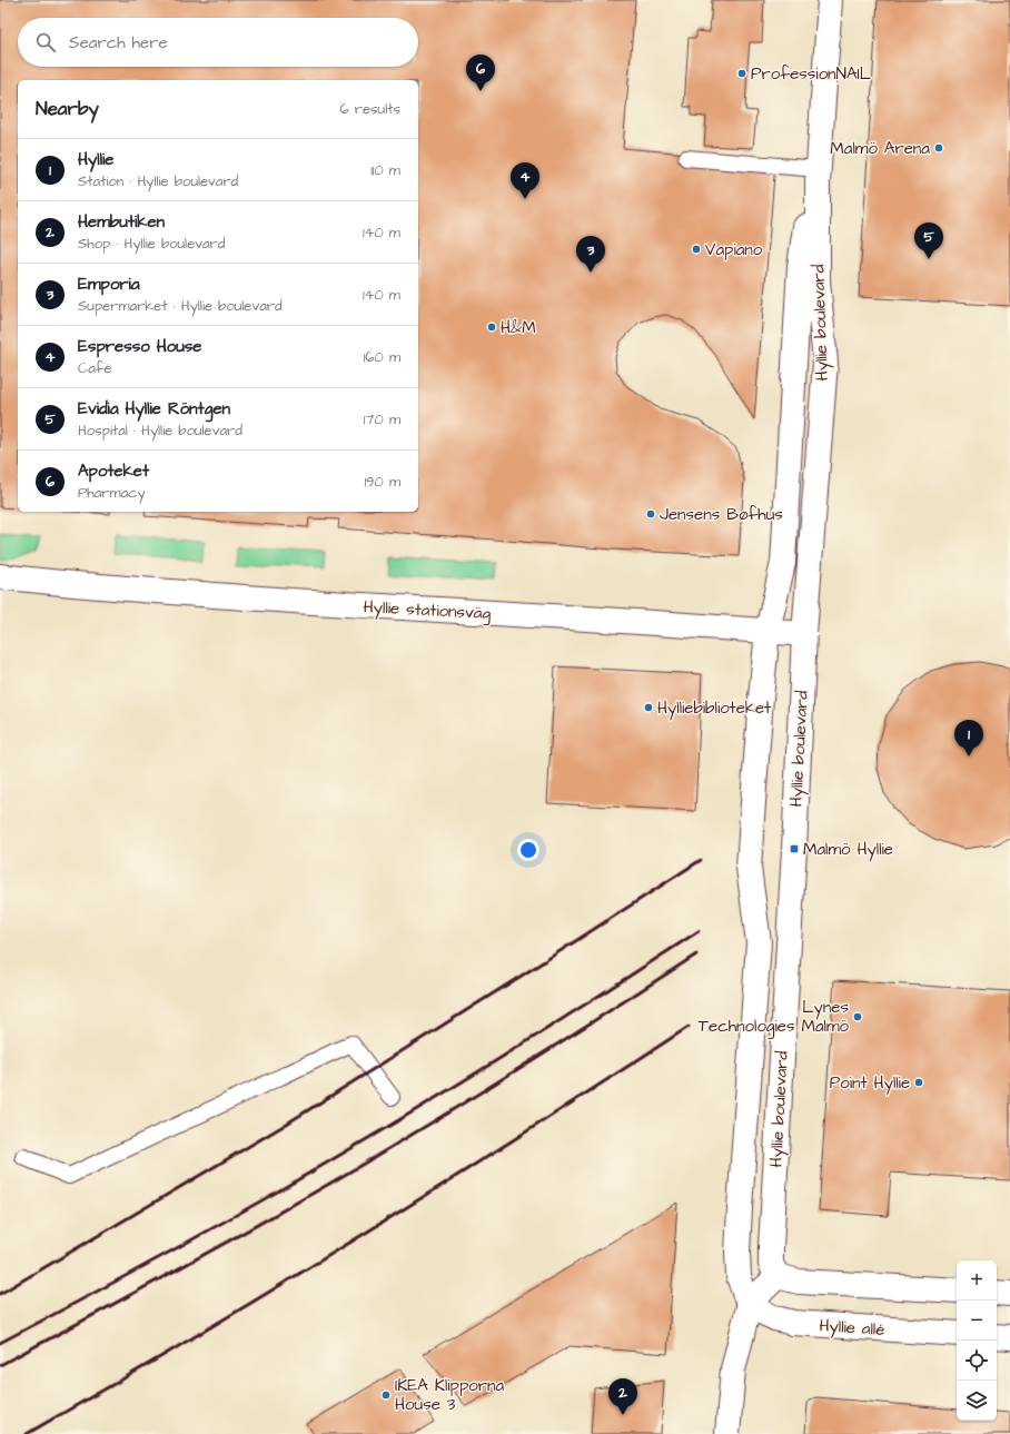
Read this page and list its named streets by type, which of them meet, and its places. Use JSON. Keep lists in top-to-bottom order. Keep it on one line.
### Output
{"streets":{"street":["Hyllie boulevard","Hyllie stationsväg","Hyllie allé"]},"crossings":[["Hyllie boulevard","Hyllie stationsväg"],["Hyllie boulevard","Hyllie allé"]],"places":{"other":["ProfessionNAIL","Malmö Arena","Vapiano","H&M","Jensens Bøfhus","Hylliebiblioteket","Lynes Technologies Malmö","Point Hyllie","IKEA Klipporna House 3"],"transit":["Malmö Hyllie"]},"page":{"search":"Search here","pins":["6","4","5","3","1","2"],"heading":["Nearby","6 results"],"list":[{"mark":"1","name":"Hyllie","note":"Station · Hyllie boulevard","value":"110 m"},{"mark":"2","name":"Hembutiken","note":"Shop · Hyllie boulevard","value":"140 m"},{"mark":"3","name":"Emporia","note":"Supermarket · Hyllie boulevard","value":"140 m"},{"mark":"4","name":"Espresso House","note":"Café","value":"160 m"},{"mark":"5","name":"Evidia Hyllie Röntgen","note":"Hospital · Hyllie boulevard","value":"170 m"},{"mark":"6","name":"Apoteket","note":"Pharmacy","value":"190 m"}],"map_buttons":["+","−"]}}
